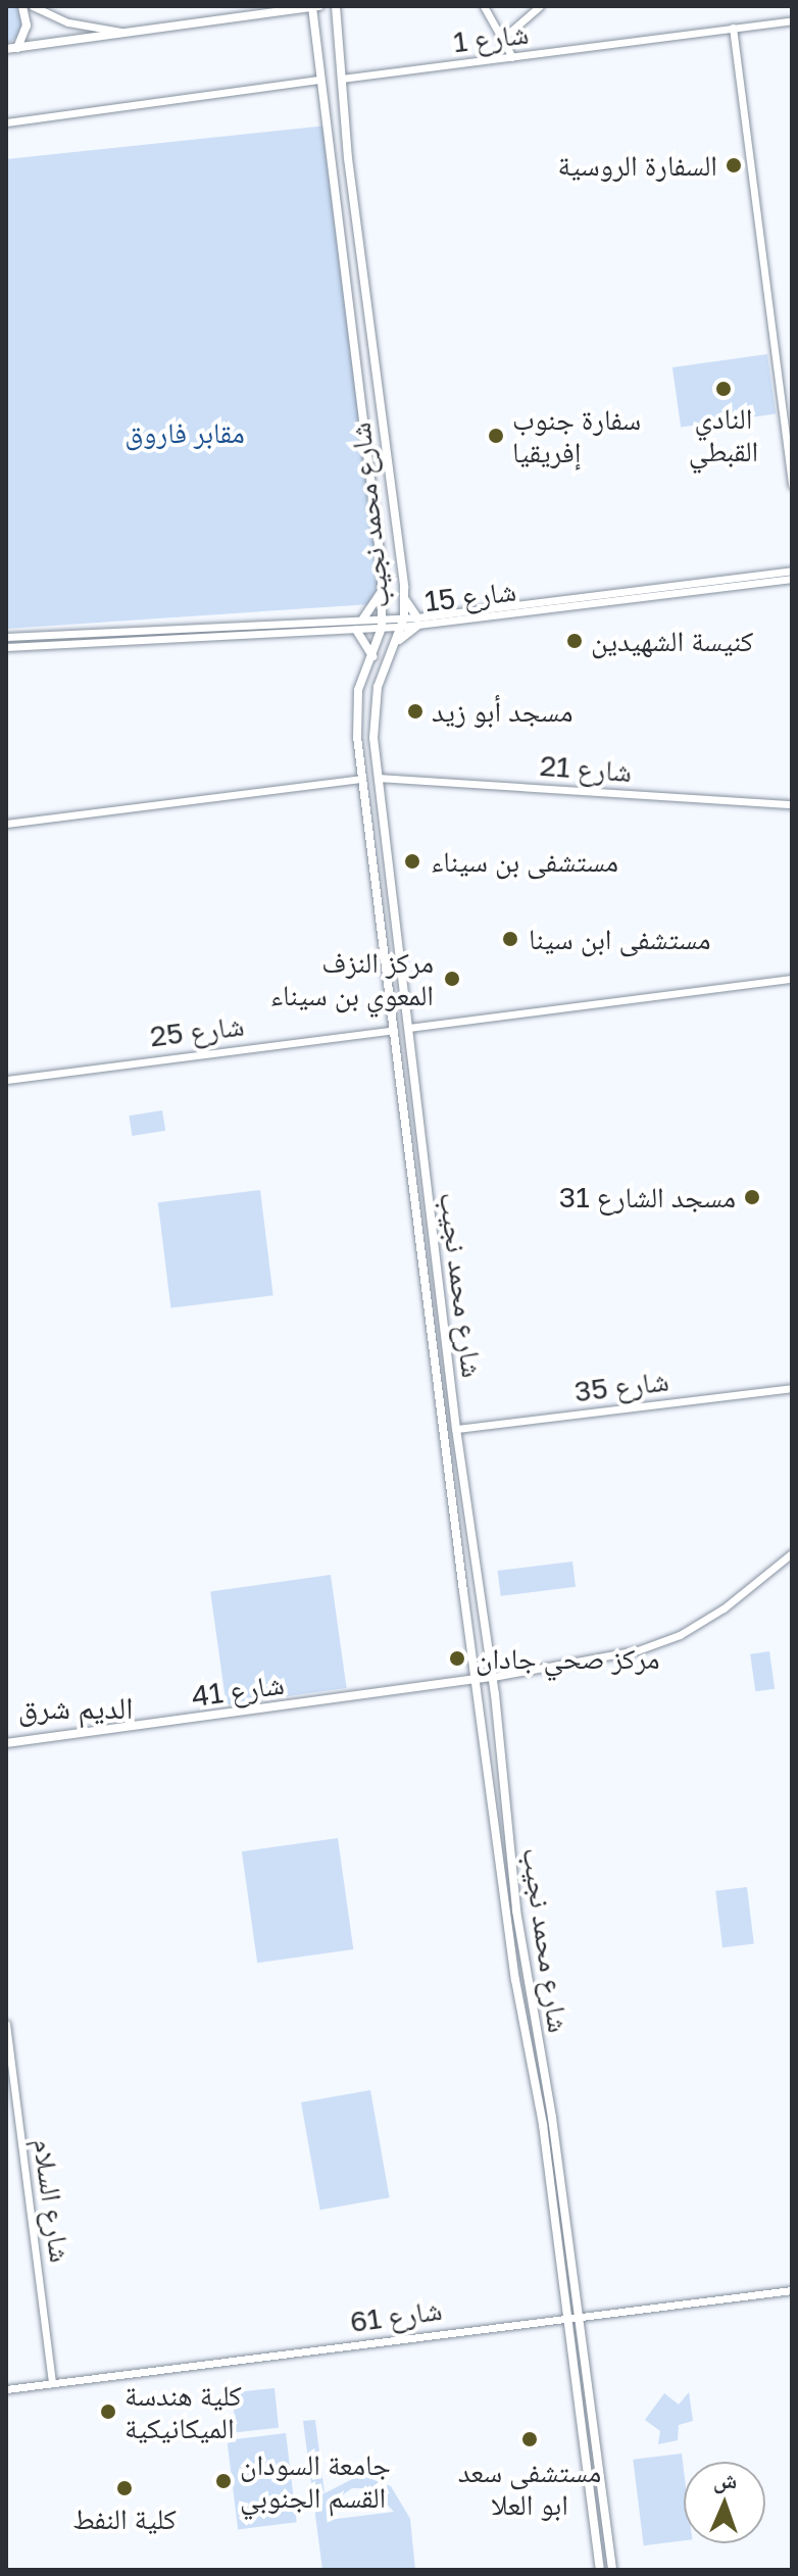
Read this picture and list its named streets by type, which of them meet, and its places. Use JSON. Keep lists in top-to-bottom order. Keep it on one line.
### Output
{"streets":{"main road":["شارع محمد نجيب","شارع 41"],"street":["شارع 1","شارع 15","شارع 21","شارع 25","شارع 35","شارع السلام","شارع 61"]},"crossings":[["شارع 1","شارع محمد نجيب"],["شارع محمد نجيب","شارع 15"],["شارع محمد نجيب","شارع 21"],["شارع محمد نجيب","شارع 25"],["شارع محمد نجيب","شارع 35"],["شارع محمد نجيب","شارع 41"],["شارع محمد نجيب","شارع 61"],["شارع السلام","شارع 61"]],"districts":["الديم شرق"],"parks":["مقابر فاروق"],"places":["السفارة الروسية","النادي القبطي","سفارة جنوب إفريقيا","كنيسة الشهيدين","مسجد أبو زيد","مستشفى بن سيناء","مستشفى ابن سينا","مركز النزف المعوي بن سيناء","مسجد الشارع 31","مركز صحي جادان","كلية هندسة الميكانيكية","مستشفى سعد ابو العلا","جامعة السودان القسم الجنوبي","كلية النفط"],"north":"top"}
